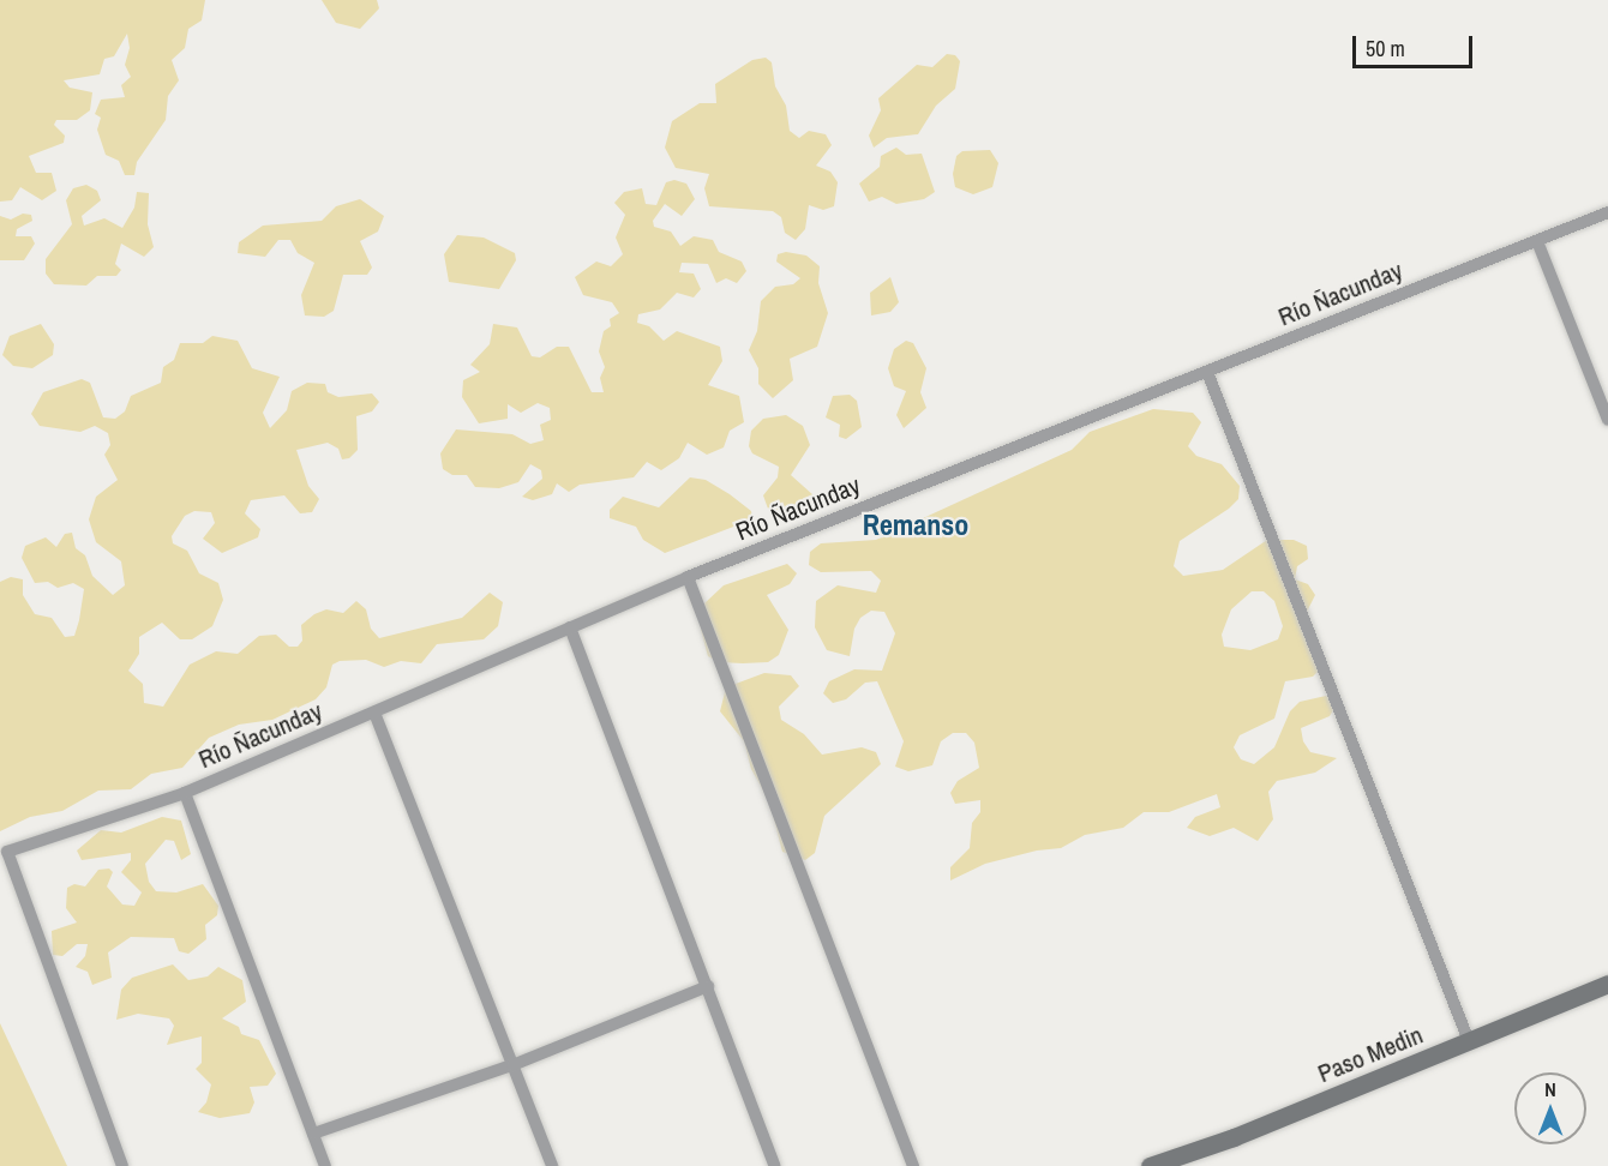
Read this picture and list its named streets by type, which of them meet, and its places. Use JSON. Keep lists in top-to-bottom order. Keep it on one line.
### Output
{"streets":{"street":["Río Ñacunday","Paso Medin"]},"districts":["Remanso"],"scale_bar":"50 m","north":"top"}
